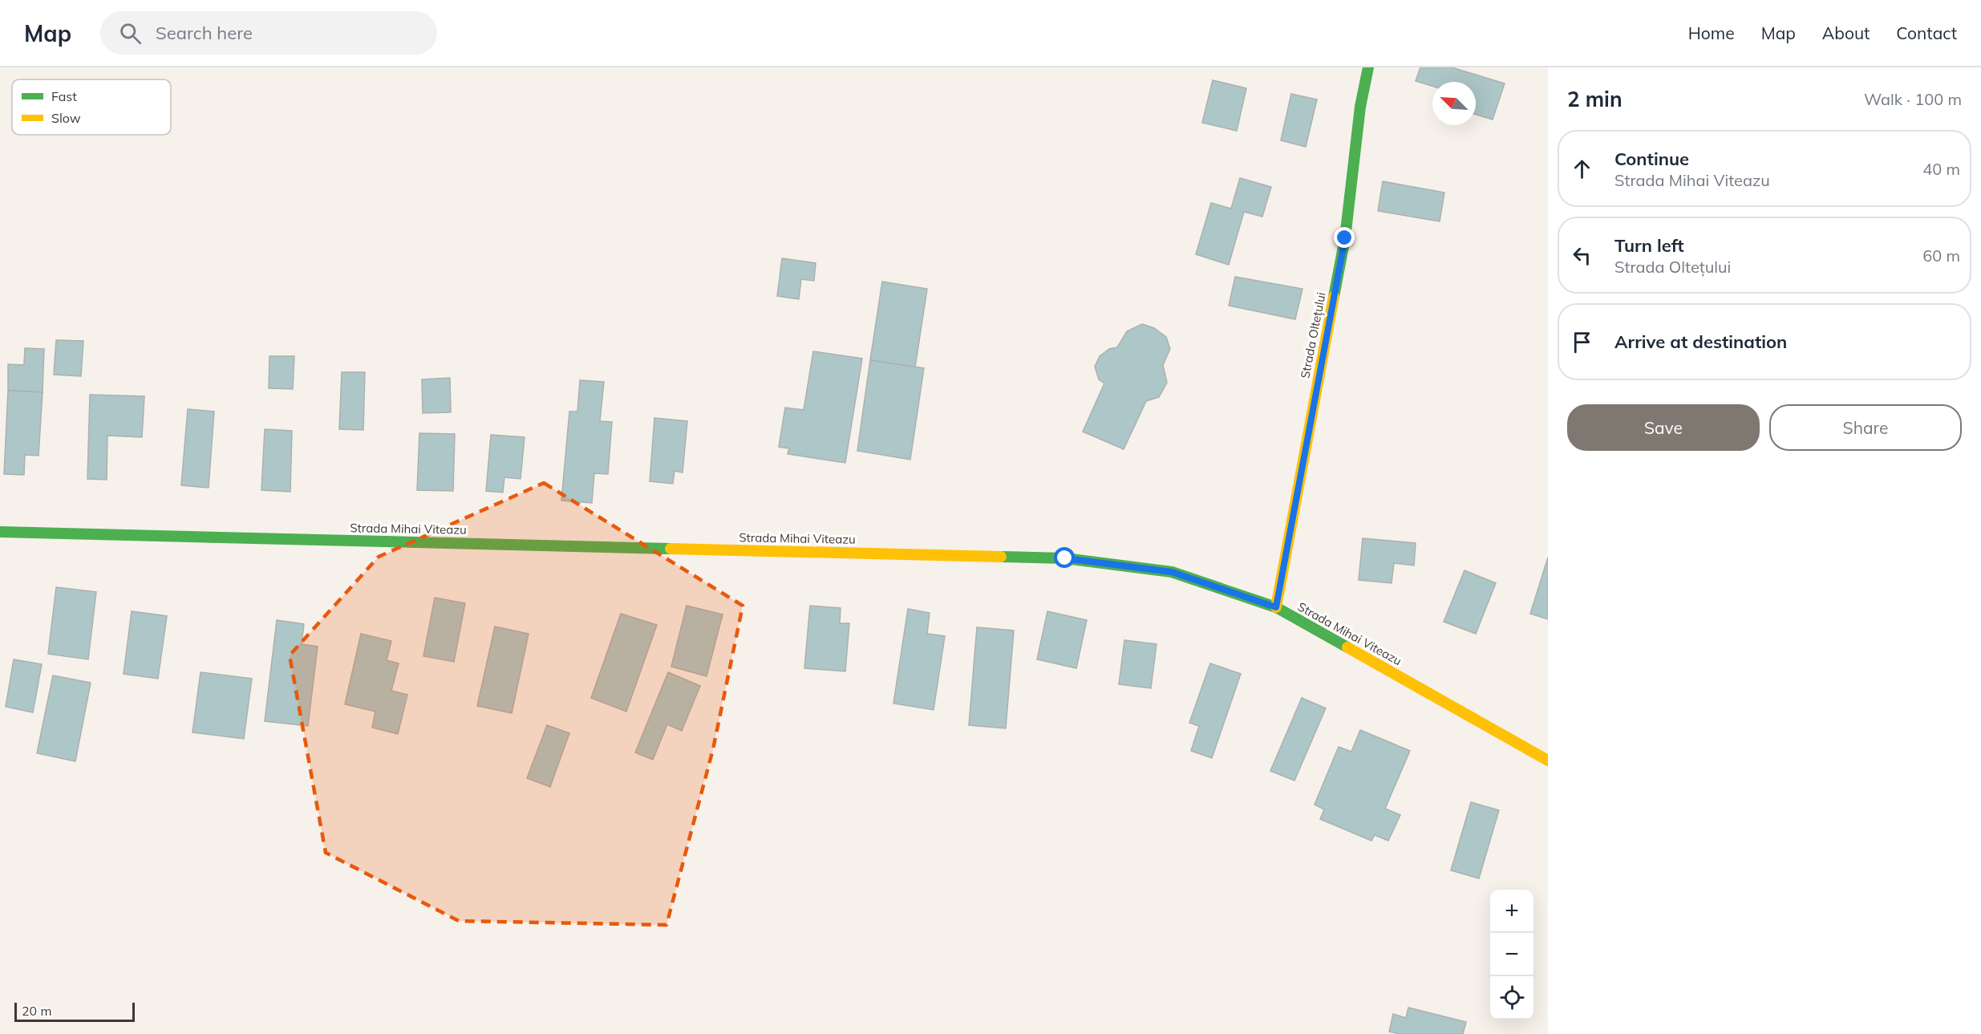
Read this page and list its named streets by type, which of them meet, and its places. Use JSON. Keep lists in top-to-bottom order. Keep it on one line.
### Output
{"streets":{"main road":["Strada Oltețului","Strada Mihai Viteazu"]},"crossings":[["Strada Oltețului","Strada Mihai Viteazu"]],"legend":["Fast","Slow"],"scale_bar":"20 m","north":"top left","page":{"header":"Map","search":"Search here","nav":["Home","Map","About","Contact"],"heading":["2 min","Walk · 100 m"],"list":[["Continue","Strada Mihai Viteazu","40 m"],["Turn left","Strada Oltețului","60 m"],"Arrive at destination"],"buttons":["Save","Share"],"map_buttons":["+","−"],"scale":"20 m"}}
